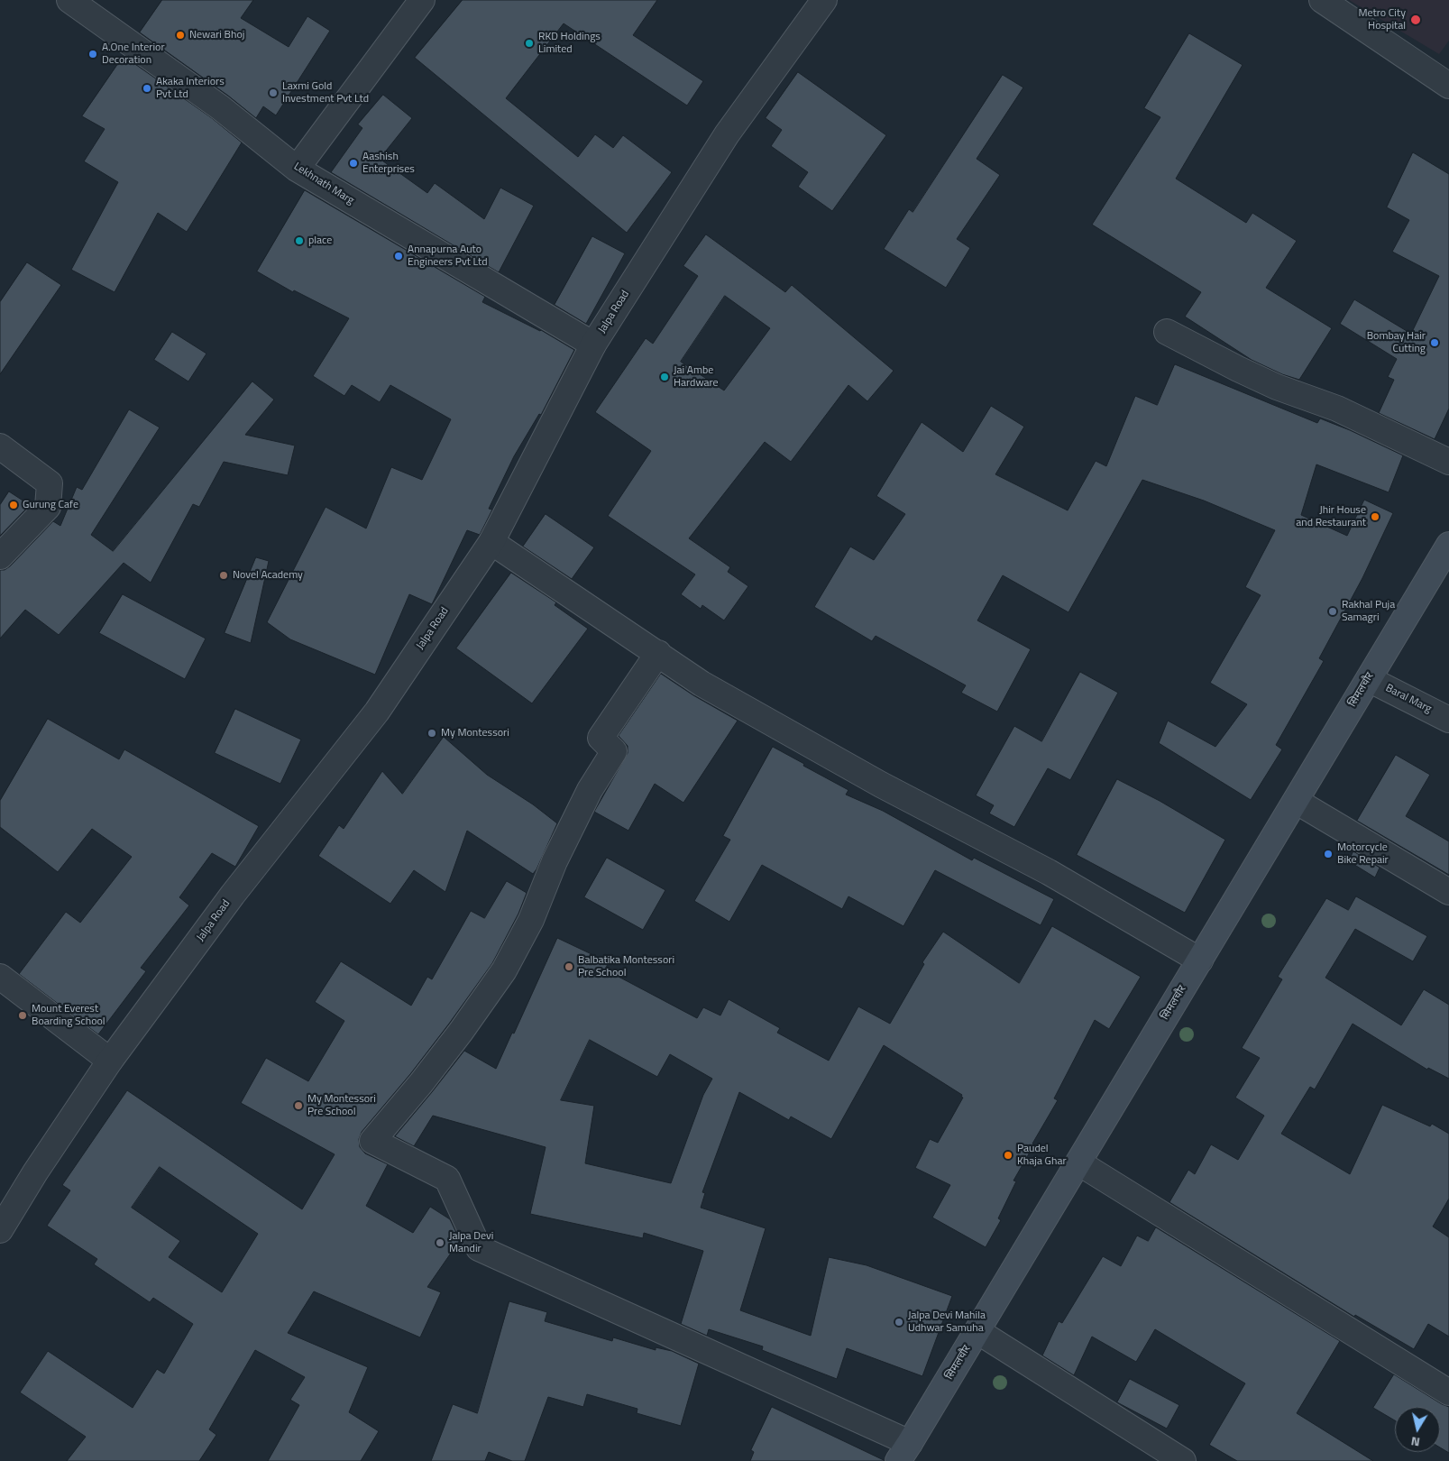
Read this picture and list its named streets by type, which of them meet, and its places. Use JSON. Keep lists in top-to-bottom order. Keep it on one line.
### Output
{"streets":{"main road":["सिमलचौर"],"street":["Lekhnath Marg","Jalpa Road","Baral Marg"]},"crossings":[["Lekhnath Marg","Jalpa Road"],["सिमलचौर","Baral Marg"]],"places":["Metro City Hospital","Newari Bhoj","RKD Holdings Limited","A.One Interior Decoration","Akaka Interiors Pvt Ltd","Laxmi Gold Investment Pvt Ltd","Aashish Enterprises","place","Annapurna Auto Engineers Pvt Ltd","Bombay Hair Cutting","Jai Ambe Hardware","Gurung Cafe","Jhir House and Restaurant","Novel Academy","Rakhal Puja Samagri","My Montessori","Motorcycle Bike Repair","Balbatika Montessori Pre School","Mount Everest Boarding School","My Montessori Pre School","Paudel Khaja Ghar","Jalpa Devi Mandir","Jalpa Devi Mahila Udhwar Samuha"],"north":"bottom"}
